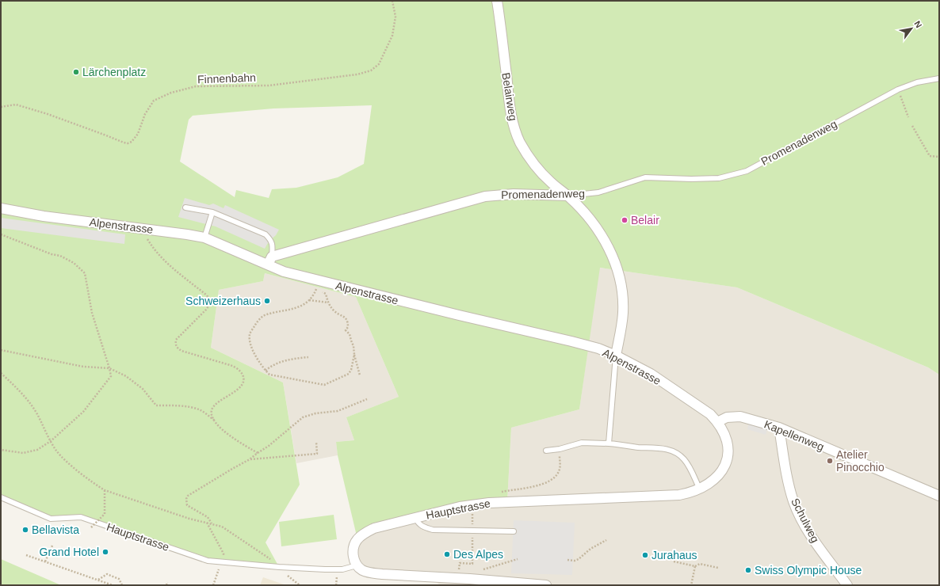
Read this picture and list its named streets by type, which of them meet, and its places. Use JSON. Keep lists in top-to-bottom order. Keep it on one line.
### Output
{"streets":{"street":["Belairweg","Promenadenweg","Alpenstrasse","Kapellenweg","Hauptstrasse","Schulweg"],"path":["Finnenbahn"]},"crossings":[["Belairweg","Promenadenweg"],["Belairweg","Alpenstrasse"],["Promenadenweg","Alpenstrasse"],["Alpenstrasse","Kapellenweg"],["Alpenstrasse","Hauptstrasse"],["Kapellenweg","Hauptstrasse"],["Kapellenweg","Schulweg"]],"places":["Lärchenplatz","Belair","Schweizerhaus","Atelier Pinocchio","Bellavista","Grand Hotel","Des Alpes","Jurahaus","Swiss Olympic House"],"north":"top right"}
